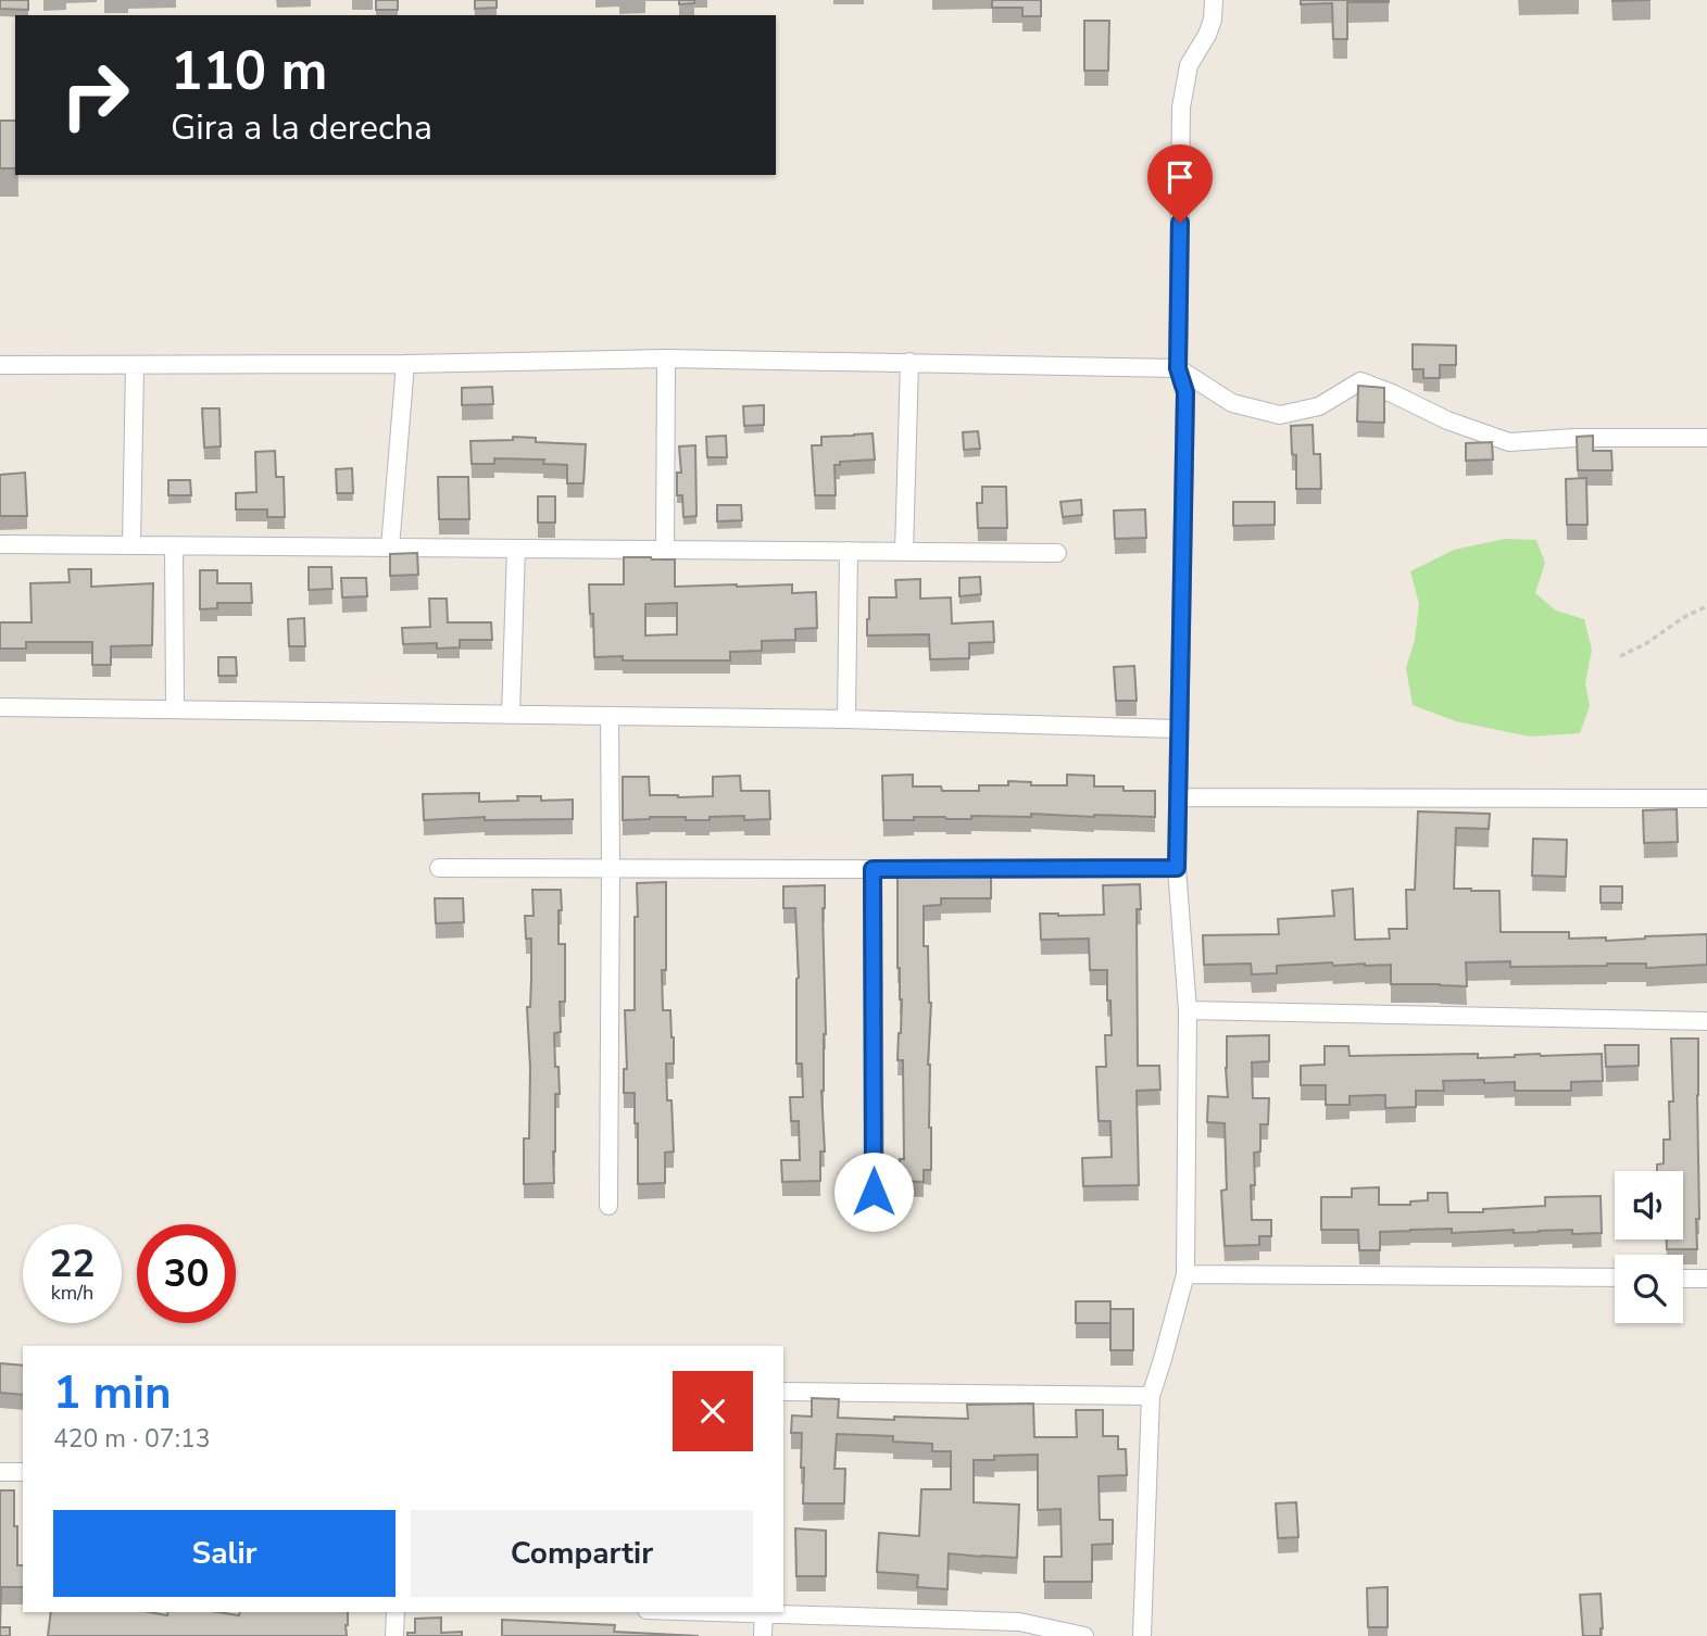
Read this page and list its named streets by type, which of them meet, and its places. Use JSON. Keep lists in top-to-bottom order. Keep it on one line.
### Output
{"page":{"turn":["110 m","Gira a la derecha"],"speed":"22 km/h","limit":"30","heading":["1 min","420 m · 07:13"],"buttons":["Salir","Compartir"]}}
